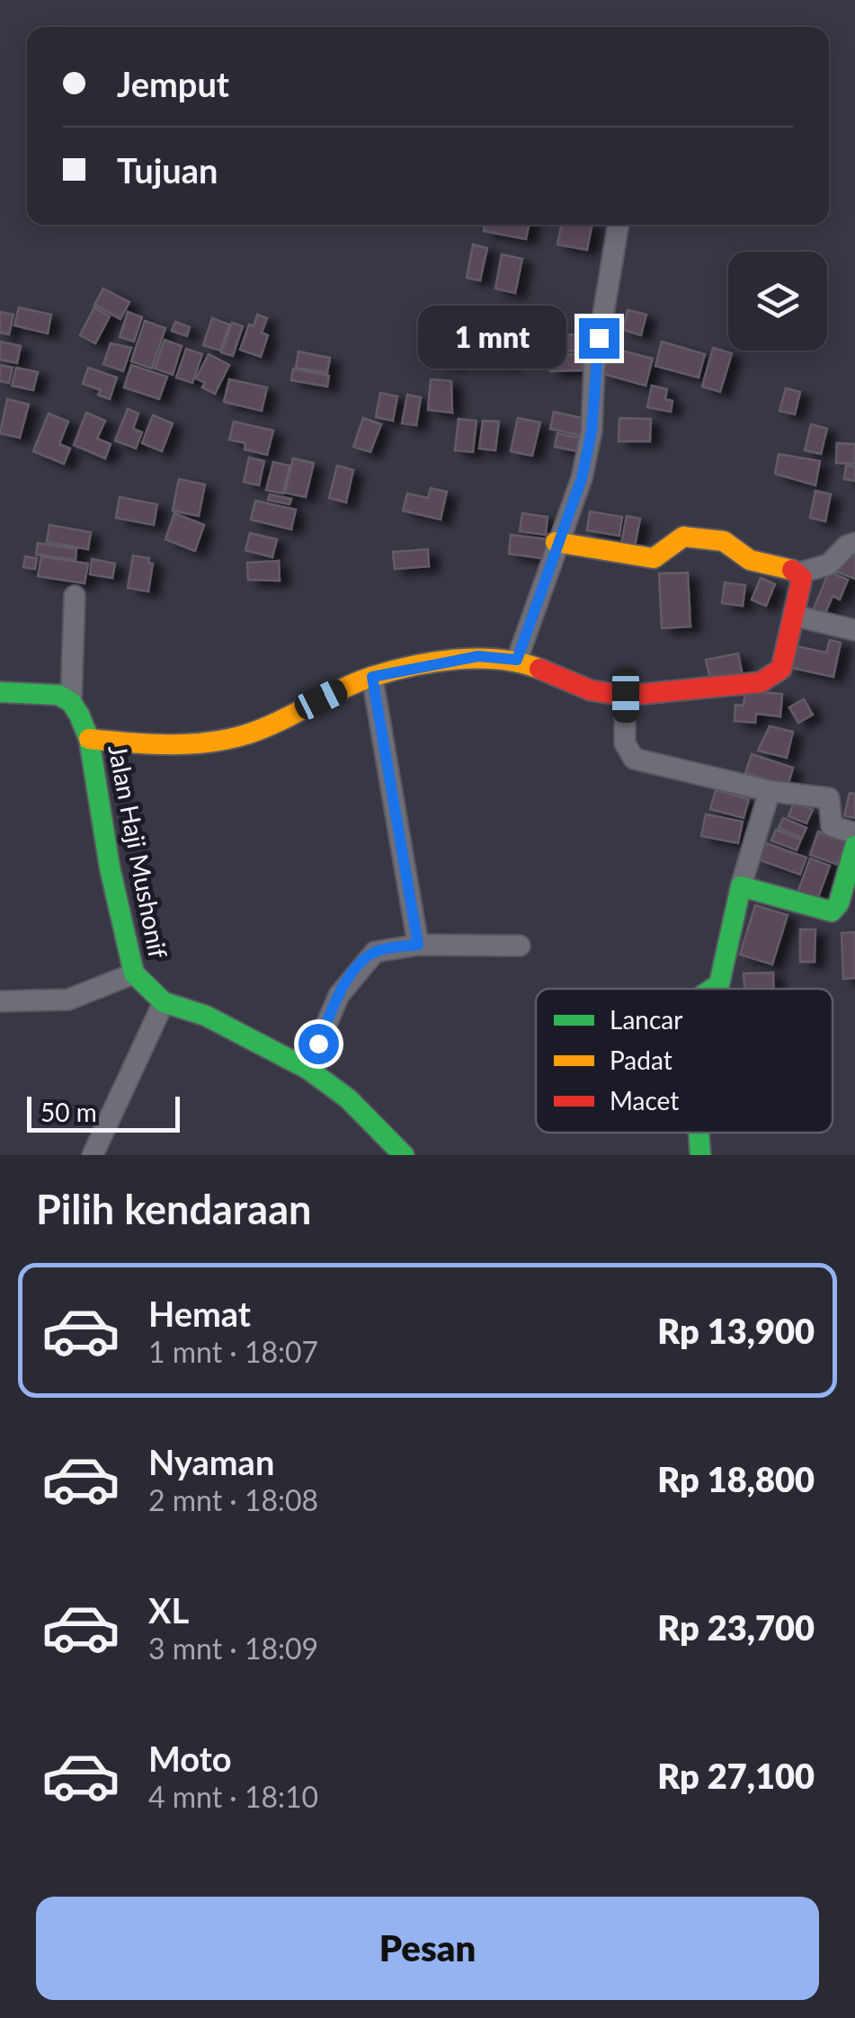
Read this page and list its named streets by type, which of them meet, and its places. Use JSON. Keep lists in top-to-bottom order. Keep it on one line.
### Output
{"streets":{"street":["Jalan Haji Mushonif"]},"legend":["Lancar","Padat","Macet"],"scale_bar":"50 m","page":{"banner":["Jemput","Tujuan"],"bubble":"1 mnt","scale":"50 m","heading":"Pilih kendaraan","list":[{"name":"Hemat","note":"1 mnt · 18:07","value":"Rp 13,900"},{"name":"Nyaman","note":"2 mnt · 18:08","value":"Rp 18,800"},{"name":"XL","note":"3 mnt · 18:09","value":"Rp 23,700"},{"name":"Moto","note":"4 mnt · 18:10","value":"Rp 27,100"}],"buttons":"Pesan"}}
